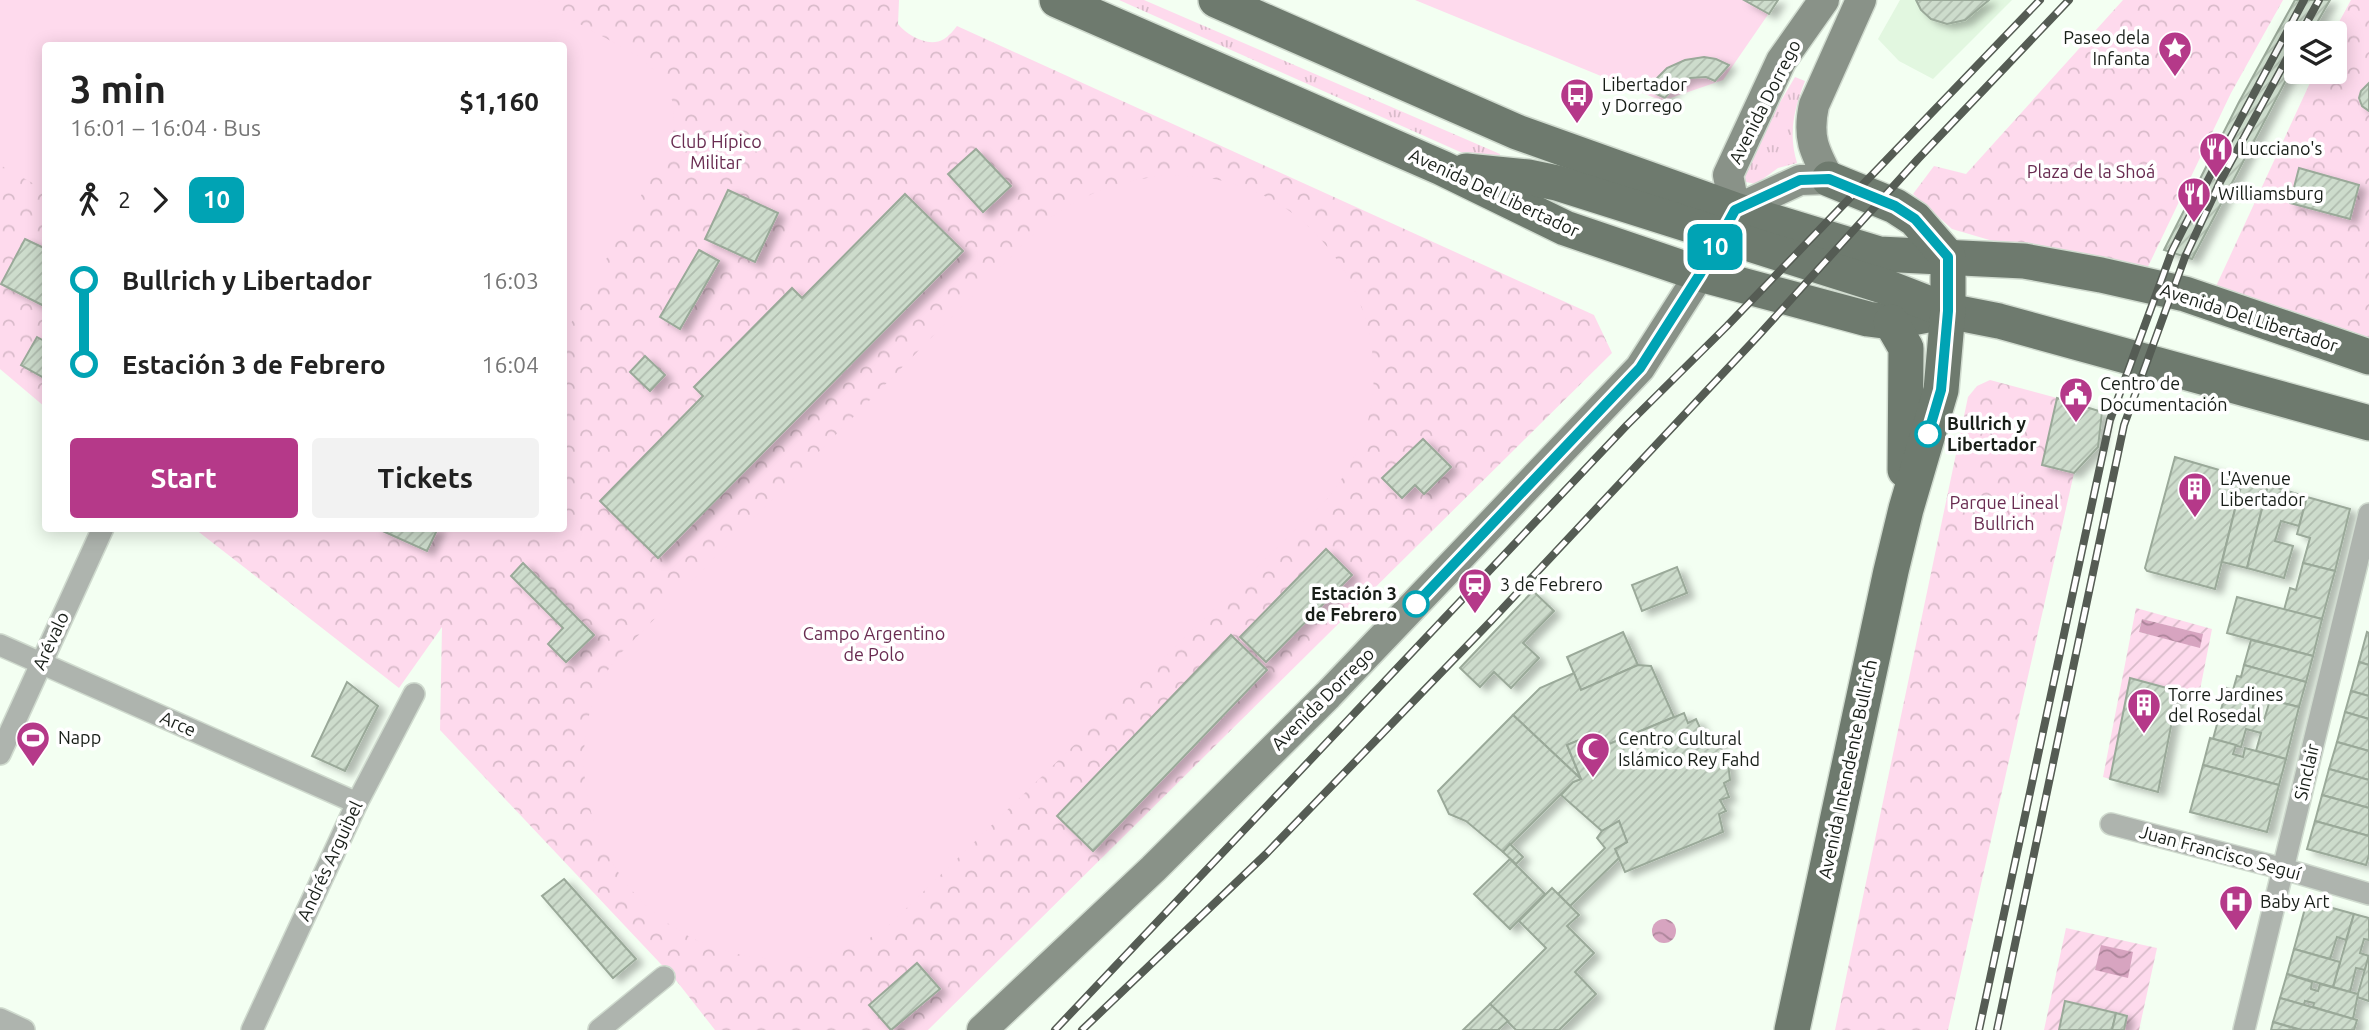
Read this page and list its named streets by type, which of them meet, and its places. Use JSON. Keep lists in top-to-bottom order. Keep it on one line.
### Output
{"streets":{"main road":["Avenida Dorrego","Avenida Del Libertador","Avenida Intendente Bullrich"],"street":["Arévalo","Arce","Sinclair","Juan Francisco Seguí","Andrés Arguibel"]},"crossings":[["Avenida Dorrego","Avenida Del Libertador"],["Avenida Del Libertador","Avenida Intendente Bullrich"],["Arévalo","Arce"],["Arce","Andrés Arguibel"],["Sinclair","Juan Francisco Seguí"]],"parks":["Club Hípico Militar","Plaza de la Shoá","Parque Lineal Bullrich","Campo Argentino de Polo"],"places":{"place":["Paseo dela Infanta"],"bus stop":["Libertador y Dorrego"],"restaurant":["Lucciano's","Williamsburg"],"public building":["Centro de Documentación"],"other":["Bullrich y Libertador","Estación 3 de Febrero"],"building":["L'Avenue Libertador","Torre Jardines del Rosedal"],"station":["3 de Febrero"],"sports":["Napp"],"mosque":["Centro Cultural Islámico Rey Fahd"],"hospital":["Baby Art"]},"lines":["bus line 10"],"page":{"on_map":"10","heading":["3 min","16:01 – 16:04 · Bus","$1,160"],"legs":["2","10"],"list":[{"name":"Bullrich y Libertador","value":"16:03"},{"name":"Estación 3 de Febrero","value":"16:04"}],"buttons":["Start","Tickets"]}}
